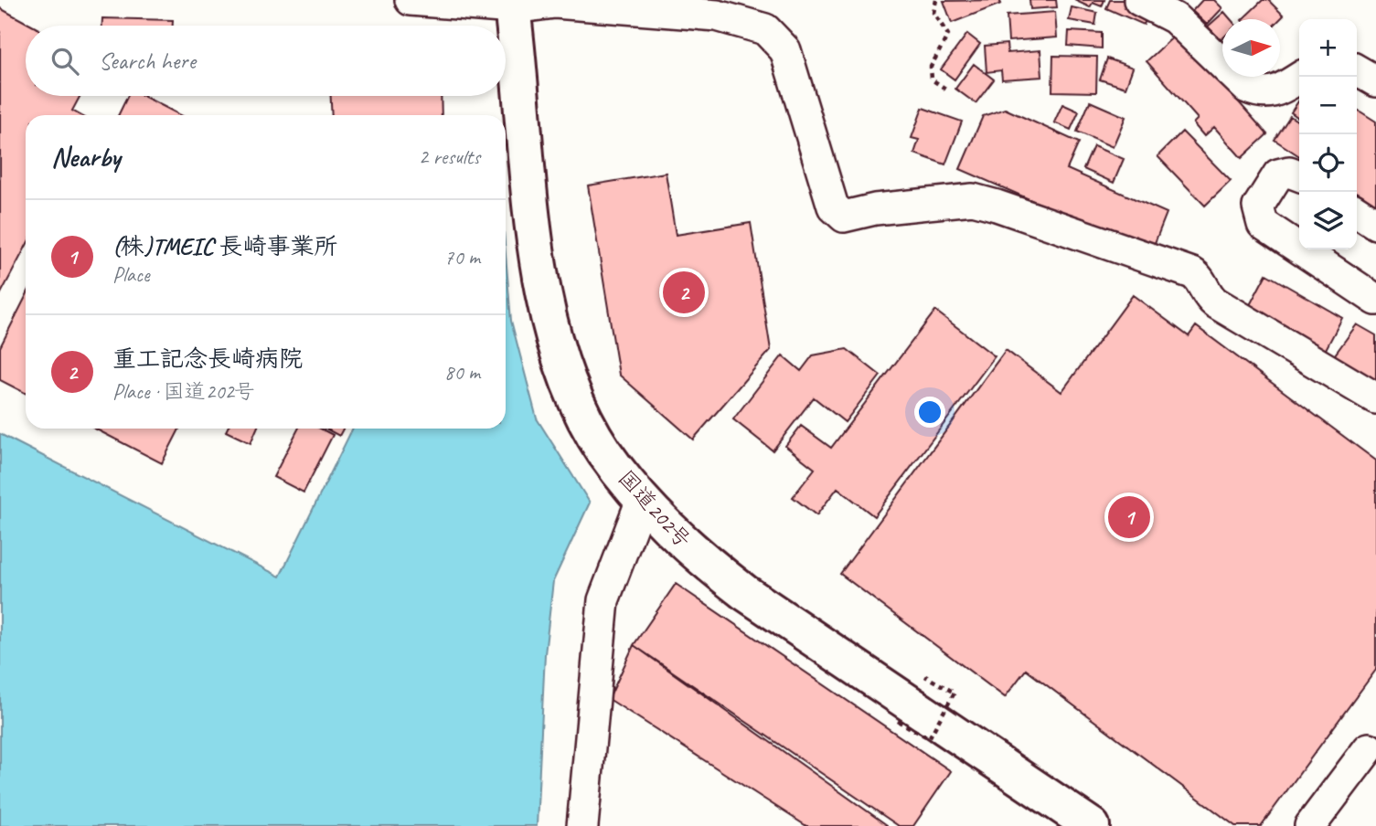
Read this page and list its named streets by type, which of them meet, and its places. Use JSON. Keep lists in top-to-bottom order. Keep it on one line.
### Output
{"streets":{"highway":["国道202号"]},"north":"right","page":{"map_buttons":["+","−"],"search":"Search here","heading":["Nearby","2 results"],"list":[{"mark":"1","name":"(株)TMEIC 長崎事業所","note":"Place","value":"70 m"},{"mark":"2","name":"重工記念長崎病院","note":"Place · 国道202号","value":"80 m"}],"pins":["2","1"]}}
